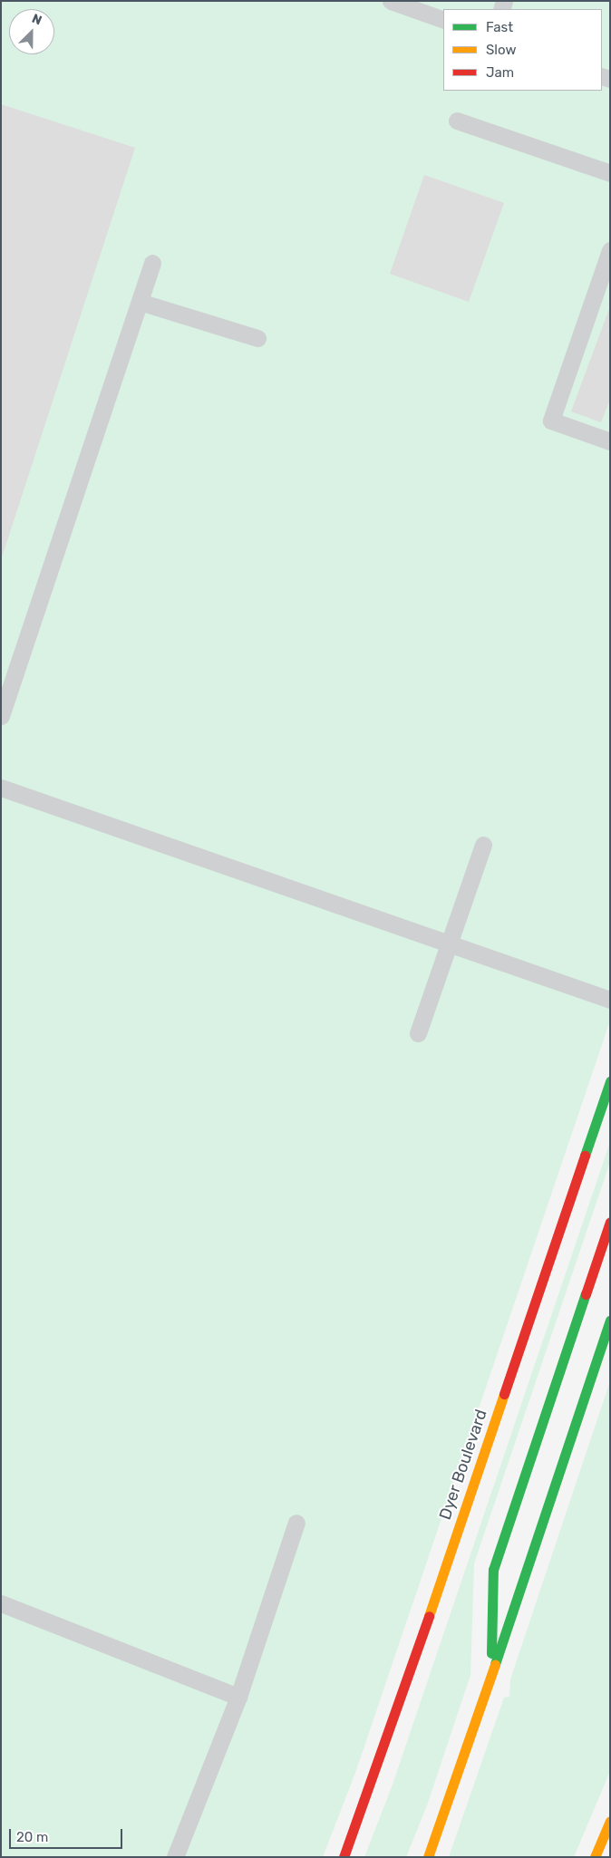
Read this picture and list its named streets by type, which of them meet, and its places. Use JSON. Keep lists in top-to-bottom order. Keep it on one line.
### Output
{"streets":{"main road":["Dyer Boulevard"]},"legend":["Fast","Slow","Jam"],"scale_bar":"20 m","north":"top right"}
